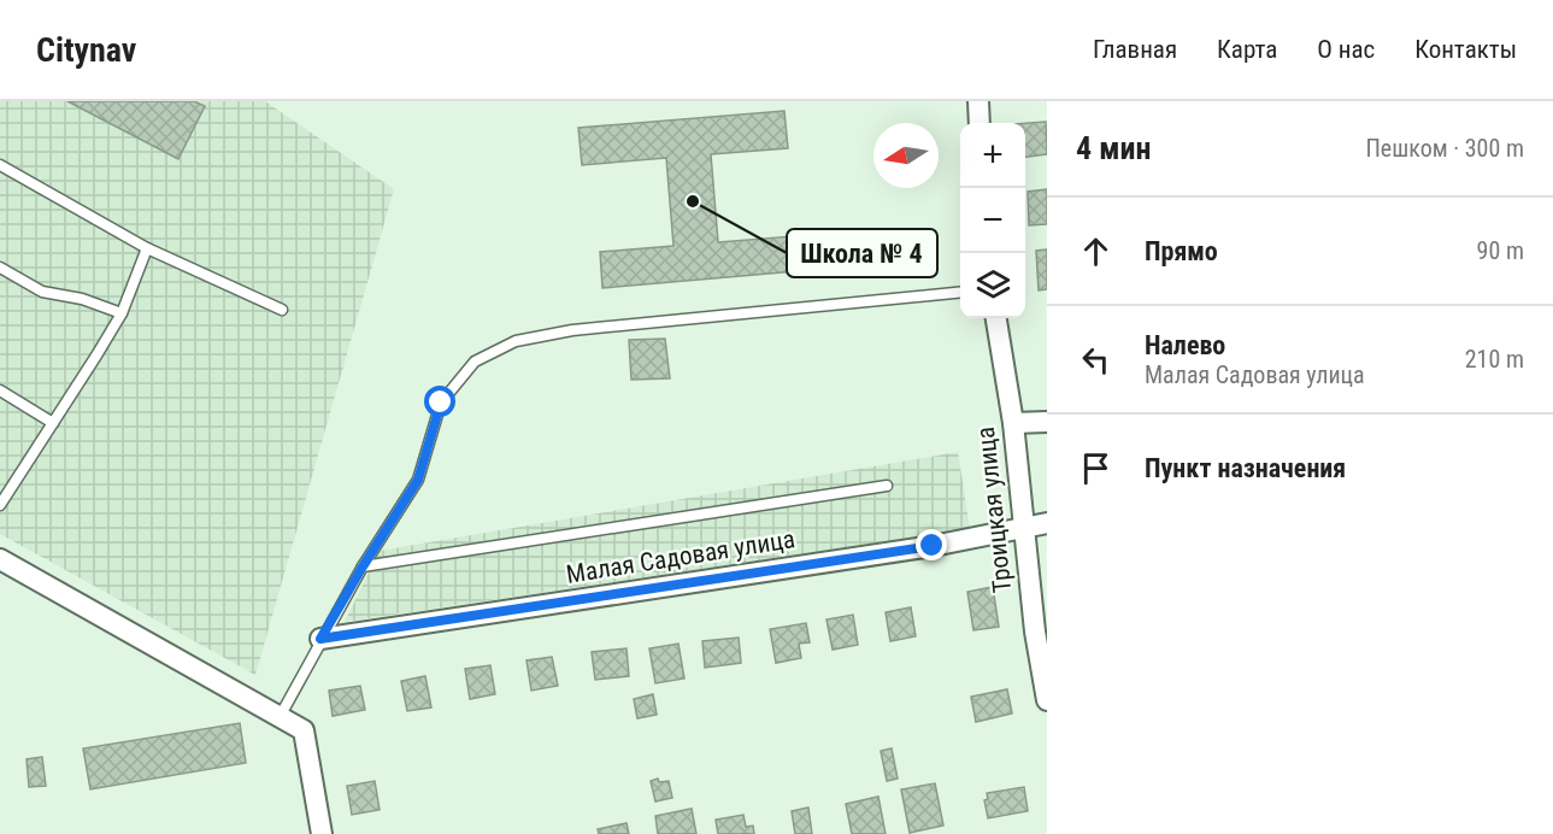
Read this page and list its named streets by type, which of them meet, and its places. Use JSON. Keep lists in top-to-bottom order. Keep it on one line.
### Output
{"streets":{"street":["Троицкая улица","Малая Садовая улица"]},"crossings":[["Троицкая улица","Малая Садовая улица"]],"places":["Школа № 4"],"north":"left","page":{"header":"Citynav","nav":["Главная","Карта","О нас","Контакты"],"heading":["4 мин","Пешком · 300 m"],"map_buttons":["+","−"],"list":[["Прямо","90 m"],["Налево","Малая Садовая улица","210 m"],"Пункт назначения"]}}
